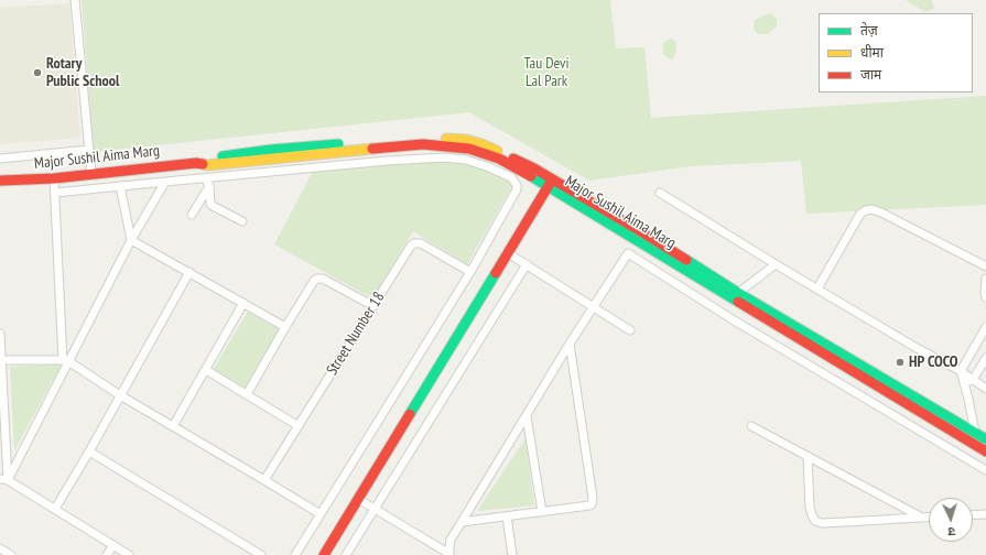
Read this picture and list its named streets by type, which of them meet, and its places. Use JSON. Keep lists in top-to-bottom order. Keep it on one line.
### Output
{"streets":{"street":["Major Sushil Aima Marg","Street Number 18"]},"parks":["Tau Devi Lal Park"],"places":["Rotary Public School","HP COCO"],"legend":["तेज़","धीमा","जाम"],"north":"bottom"}
